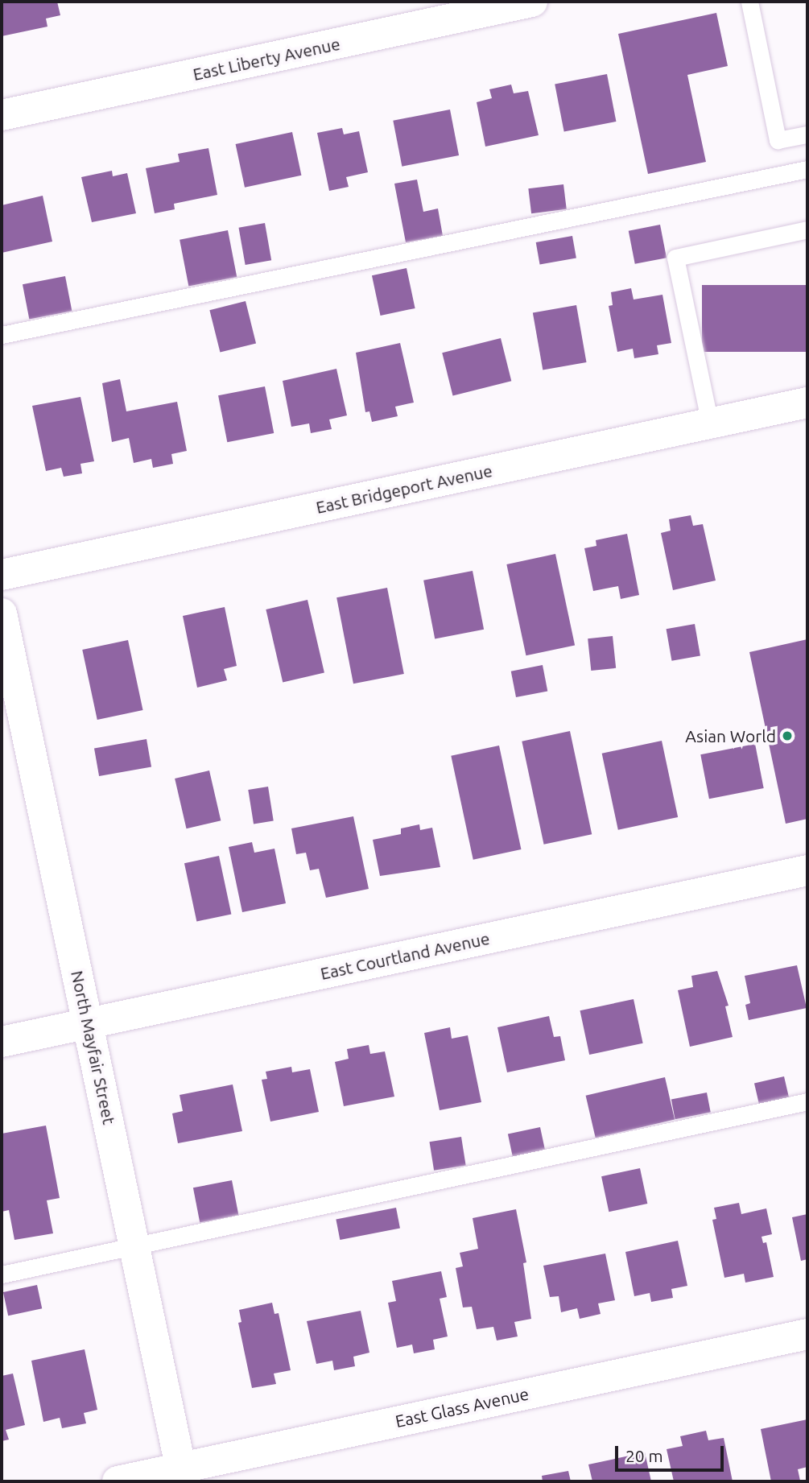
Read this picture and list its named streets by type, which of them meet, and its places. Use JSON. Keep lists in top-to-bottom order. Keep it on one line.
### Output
{"streets":{"street":["East Liberty Avenue","East Bridgeport Avenue","East Courtland Avenue","North Mayfair Street","East Glass Avenue"]},"crossings":[["East Courtland Avenue","North Mayfair Street"],["North Mayfair Street","East Glass Avenue"]],"places":["Asian World"],"scale_bar":"20 m"}
